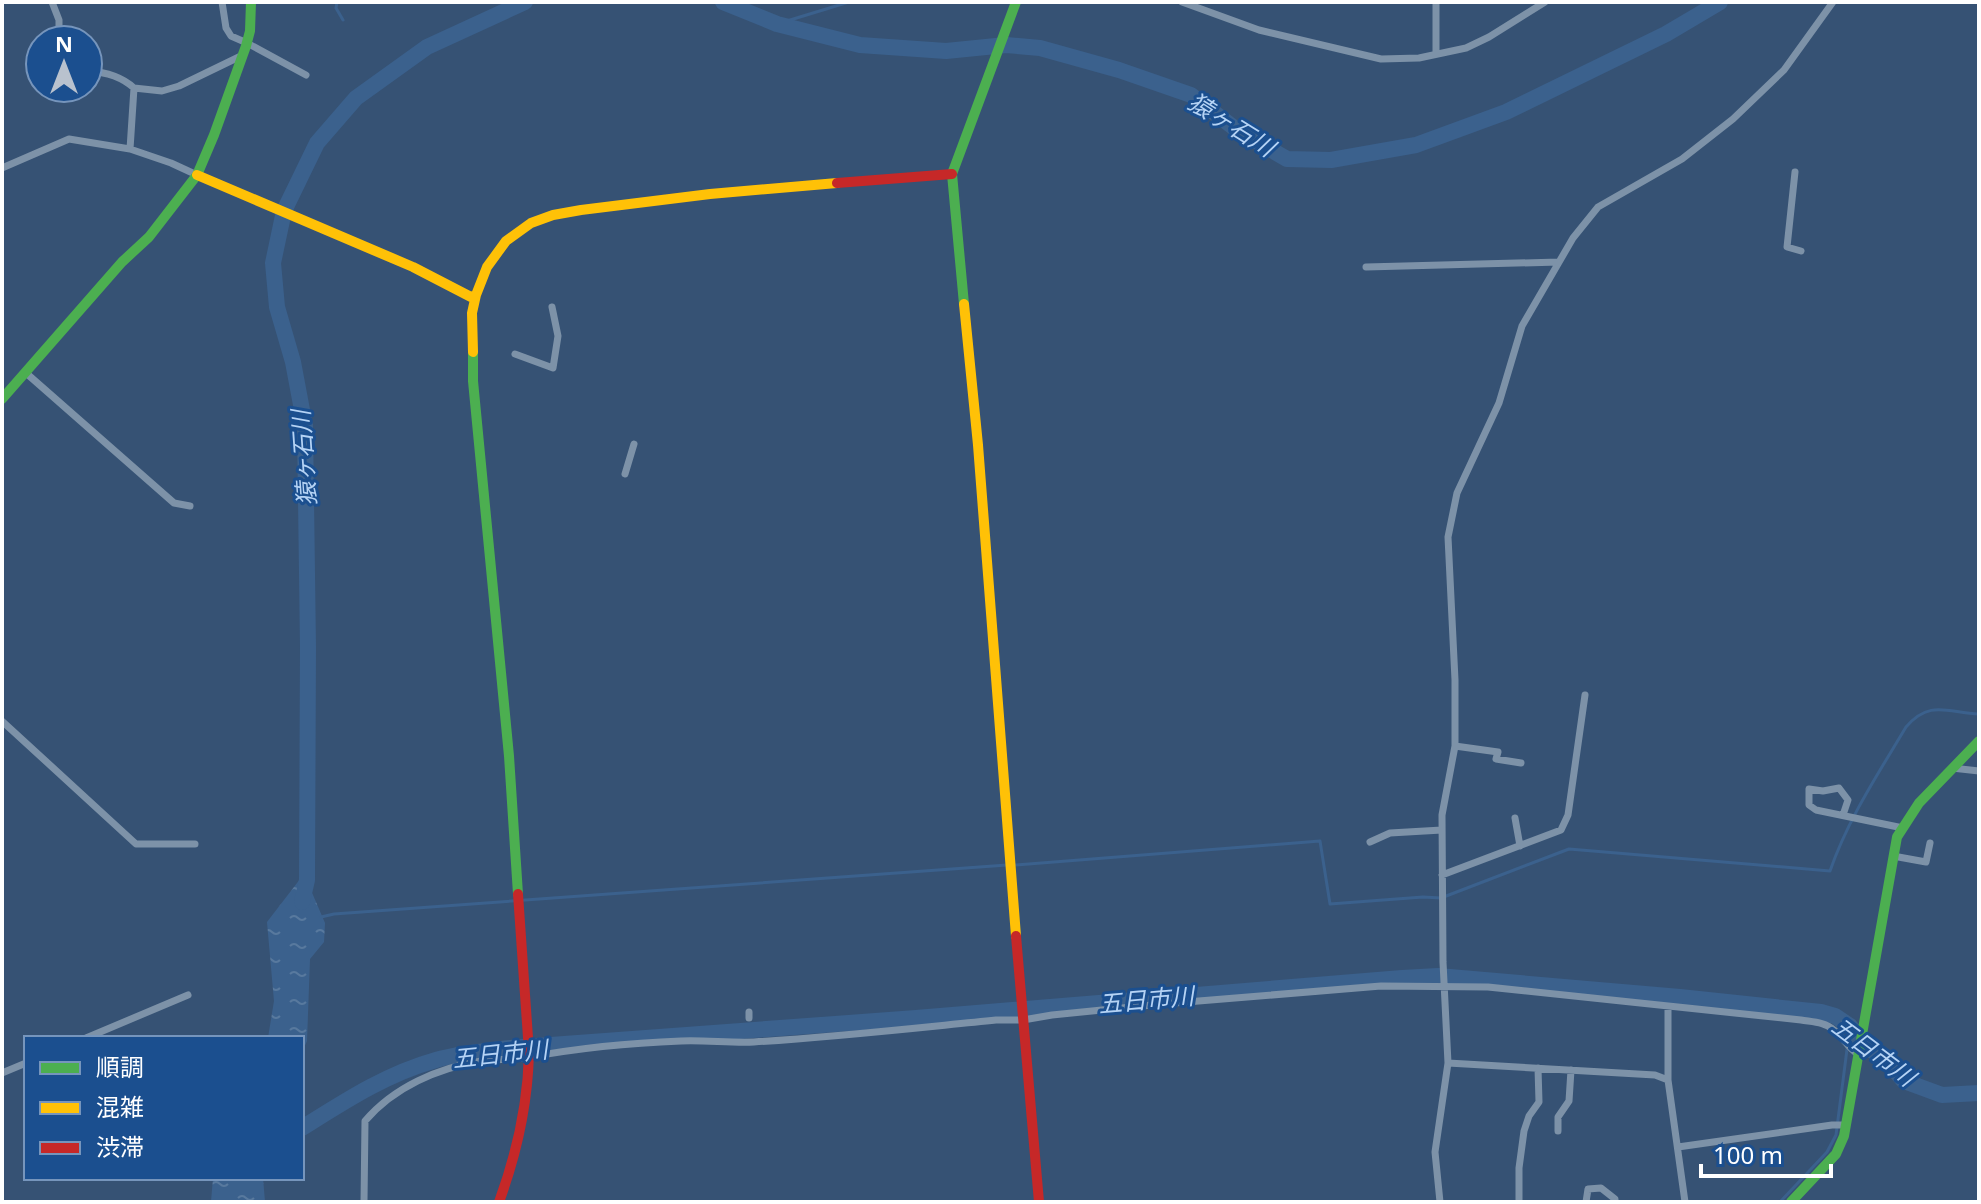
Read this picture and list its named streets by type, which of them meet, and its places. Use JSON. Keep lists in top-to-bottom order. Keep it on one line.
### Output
{"water":["猿ヶ石川","五日市川"],"legend":["順調","混雑","渋滞"],"scale_bar":"100 m","north":"top"}
